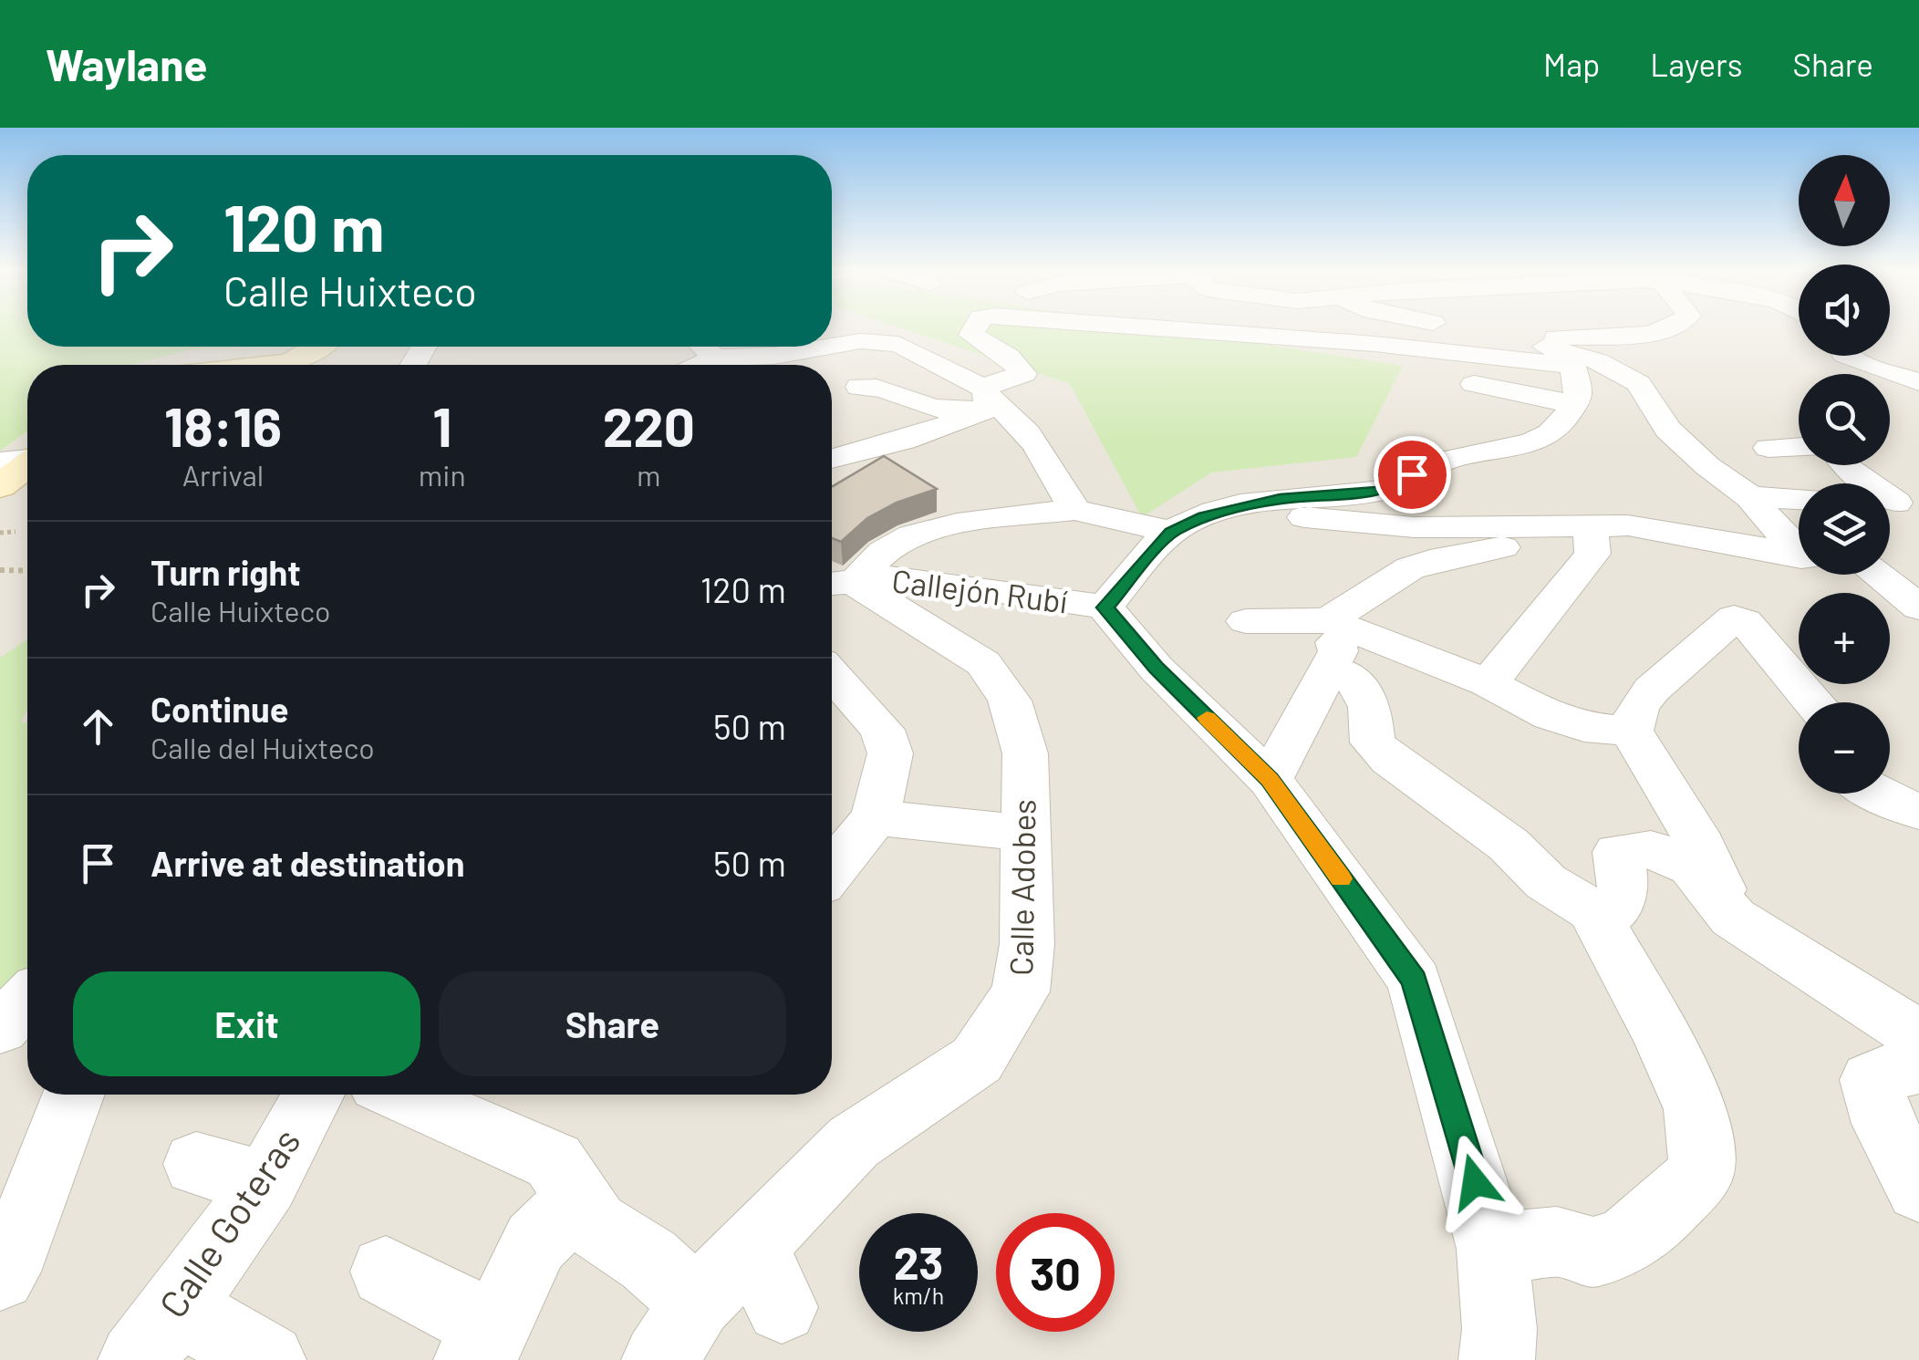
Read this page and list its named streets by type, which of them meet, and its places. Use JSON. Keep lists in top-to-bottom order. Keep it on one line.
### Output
{"streets":{"street":["Callejón Rubí","Calle Adobes","Calle Goteras"]},"crossings":[["Callejón Rubí","Calle Adobes"]],"north":"top","page":{"header":"Waylane","nav":["Map","Layers","Share"],"map_buttons":["+","−"],"turn":["120 m","Calle Huixteco"],"eta":["18:16","Arrival","1","min","220","m"],"list":[{"name":"Turn right","note":"Calle Huixteco","value":"120 m"},{"name":"Continue","note":"Calle del Huixteco","value":"50 m"},{"name":"Arrive at destination","value":"50 m"}],"buttons":["Exit","Share"],"speed":"23 km/h","limit":"30"}}
